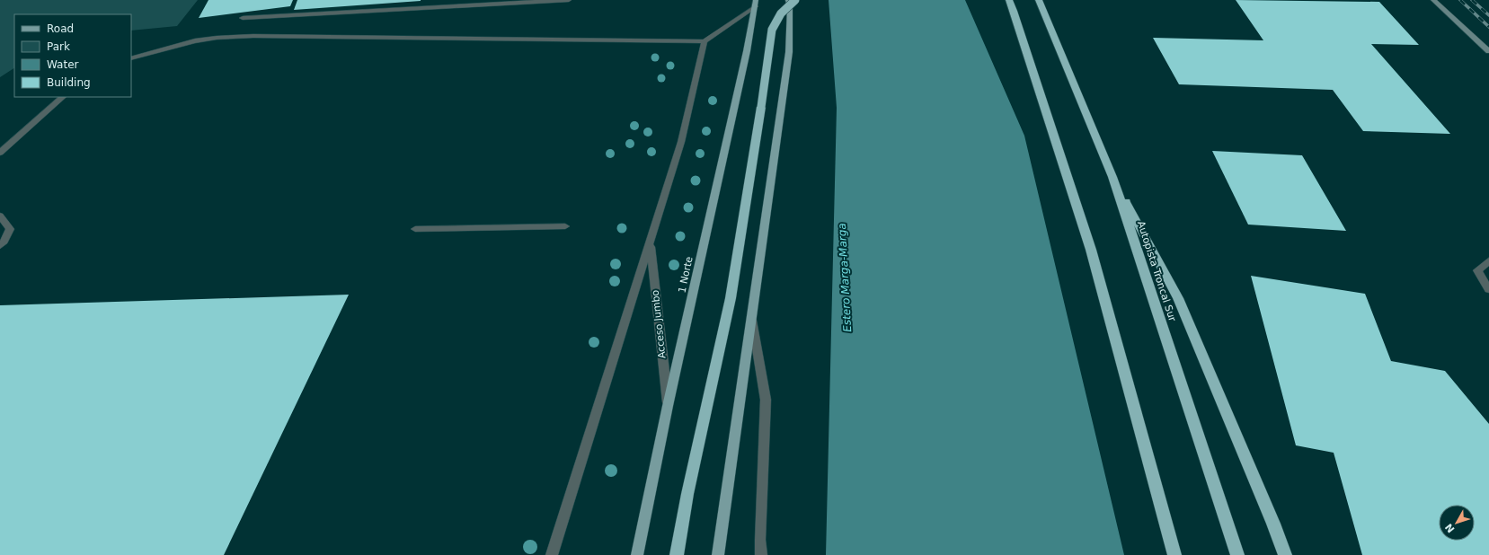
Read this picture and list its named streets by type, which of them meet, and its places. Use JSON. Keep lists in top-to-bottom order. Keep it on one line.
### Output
{"streets":{"highway":["Autopista Troncal Sur"],"main road":["1 Norte"],"lane":["Acceso Jumbo"]},"crossings":[["1 Norte","Acceso Jumbo"]],"water":["Estero Marga-Marga"],"legend":["Road","Park","Water","Building"],"north":"bottom left"}
